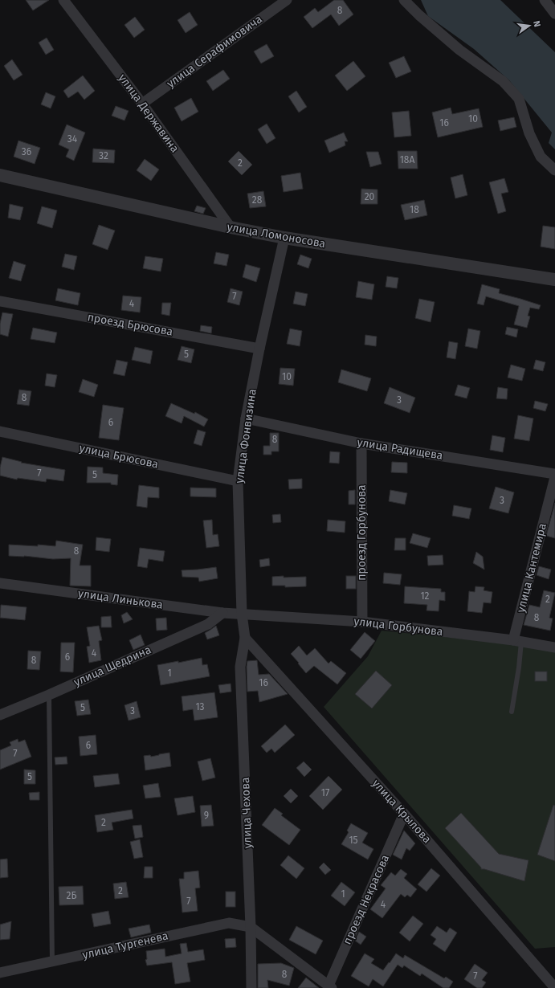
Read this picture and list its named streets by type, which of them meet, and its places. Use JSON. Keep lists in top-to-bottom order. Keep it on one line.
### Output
{"streets":{"street":["улица Серафимовича","улица Державина","улица Ломоносова","проезд Брюсова","улица Фонвизина","улица Радищева","улица Брюсова","проезд Горбунова","улица Кантемира","улица Линькова","улица Горбунова","улица Щедрина","улица Крылова","улица Чехова","проезд Некрасова","улица Тургенева"]},"crossings":[["улица Серафимовича","улица Державина"],["улица Державина","улица Ломоносова"],["улица Ломоносова","улица Фонвизина"],["проезд Брюсова","улица Фонвизина"],["улица Фонвизина","улица Радищева"],["улица Фонвизина","улица Брюсова"],["улица Фонвизина","улица Линькова"],["улица Фонвизина","улица Горбунова"],["улица Фонвизина","улица Крылова"],["улица Фонвизина","улица Чехова"],["улица Радищева","проезд Горбунова"],["проезд Горбунова","улица Горбунова"],["улица Кантемира","улица Горбунова"],["улица Линькова","улица Горбунова"],["улица Линькова","улица Щедрина"],["улица Крылова","улица Чехова"],["улица Крылова","проезд Некрасова"],["улица Чехова","улица Тургенева"]],"house_numbers":["8","10","16","34","36","32","18А","2","20","28","18","7","4","5","10","8","3","6","8","7","5","3","8","12","2","8","4","6","8","1","16","13","5","3","6","7","5","17","9","2","15","2","1","2Б","7","4","8","7"],"north":"right"}
